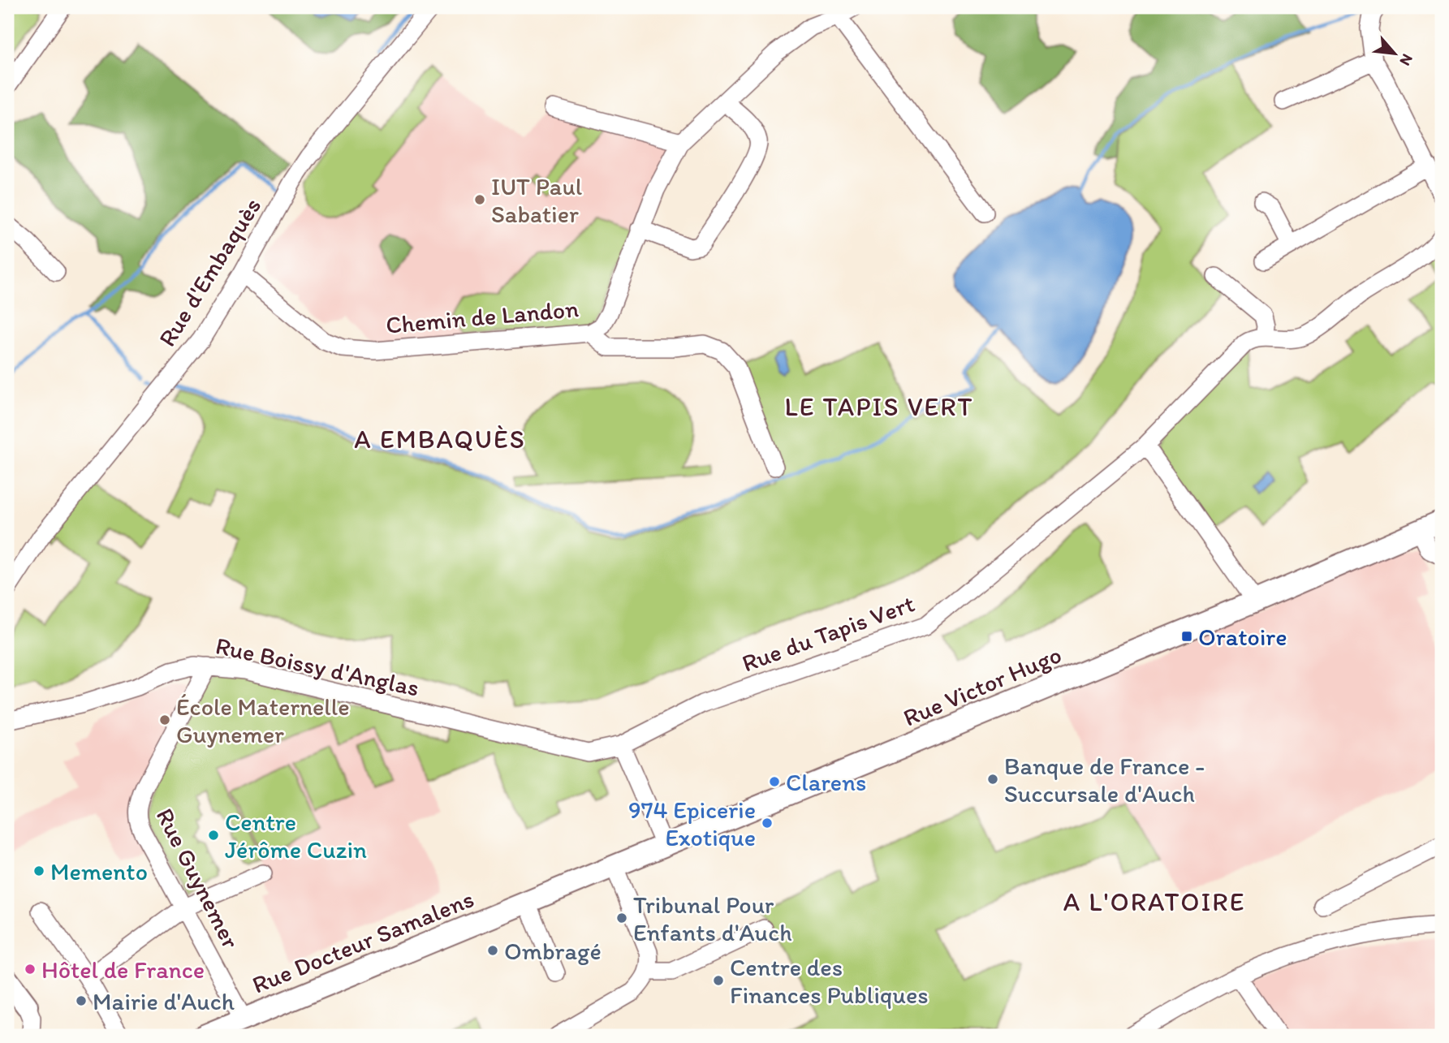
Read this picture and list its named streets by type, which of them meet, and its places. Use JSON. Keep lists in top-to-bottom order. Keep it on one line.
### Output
{"streets":{"main road":["Rue Victor Hugo","Rue Docteur Samalens"],"street":["Rue d'Embaquès","Chemin de Landon","Rue du Tapis Vert","Rue Boissy d'Anglas","Rue Guynemer"]},"crossings":[["Rue d'Embaquès","Chemin de Landon"],["Rue du Tapis Vert","Rue Boissy d'Anglas"],["Rue Boissy d'Anglas","Rue Guynemer"],["Rue Victor Hugo","Rue Docteur Samalens"],["Rue Guynemer","Rue Docteur Samalens"]],"districts":["LE TAPIS VERT","A EMBAQUÈS","A L'ORATOIRE"],"places":{"other":["IUT Paul Sabatier","École Maternelle Guynemer","Banque de France - Succursale d'Auch","Clarens","974 Epicerie Exotique","Centre Jérôme Cuzin","Memento","Tribunal Pour Enfants d'Auch","Ombragé","Hôtel de France","Centre des Finances Publiques","Mairie d'Auch"],"transit":["Oratoire"]},"north":"bottom right"}
